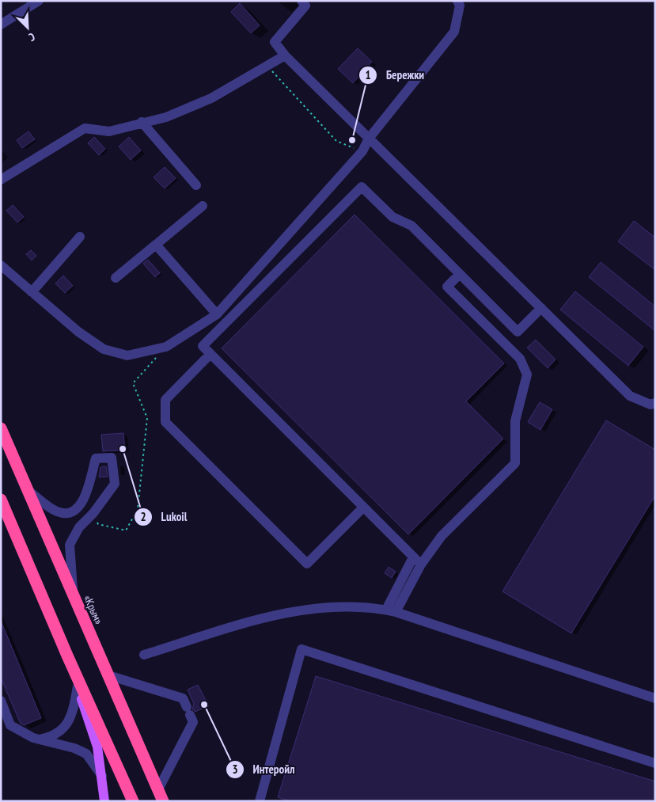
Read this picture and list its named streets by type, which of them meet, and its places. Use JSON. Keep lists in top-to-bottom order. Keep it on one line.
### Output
{"streets":{"highway":["«Крым»"]},"places":["Бережки","Lukoil","Интеройл"],"north":"bottom right"}
